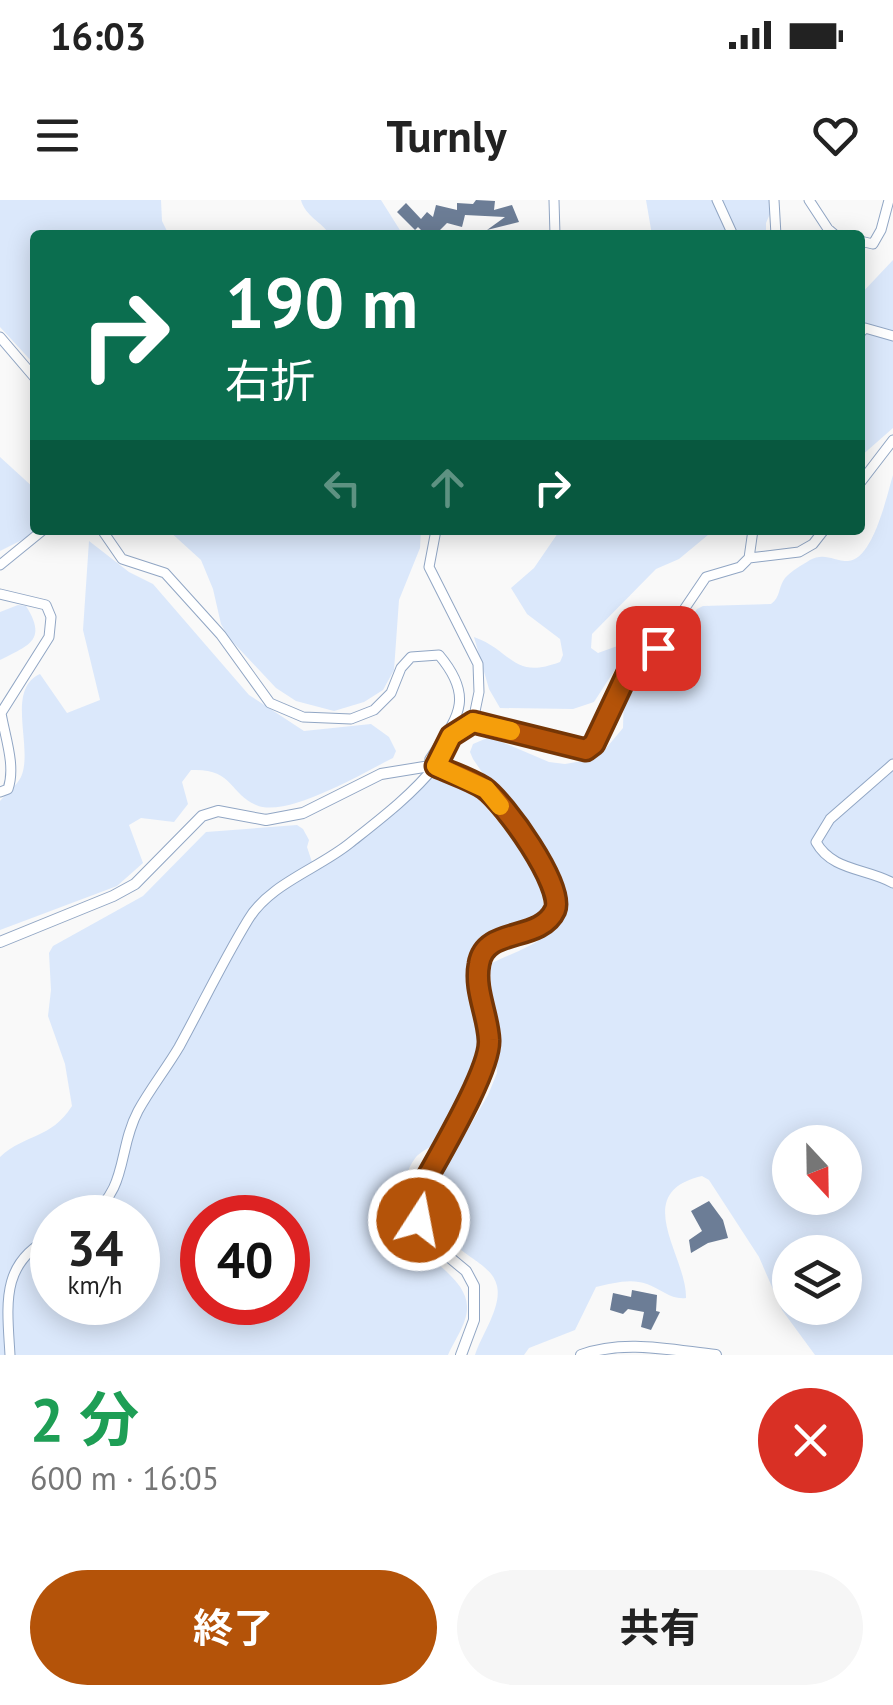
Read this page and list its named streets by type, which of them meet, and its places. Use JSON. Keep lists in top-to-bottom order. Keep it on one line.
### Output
{"north":"bottom","page":{"status":"16:03","header":"Turnly","turn":["190 m","右折"],"speed":"34 km/h","limit":"40","heading":["2 分","600 m · 16:05"],"buttons":["終了","共有"]}}
